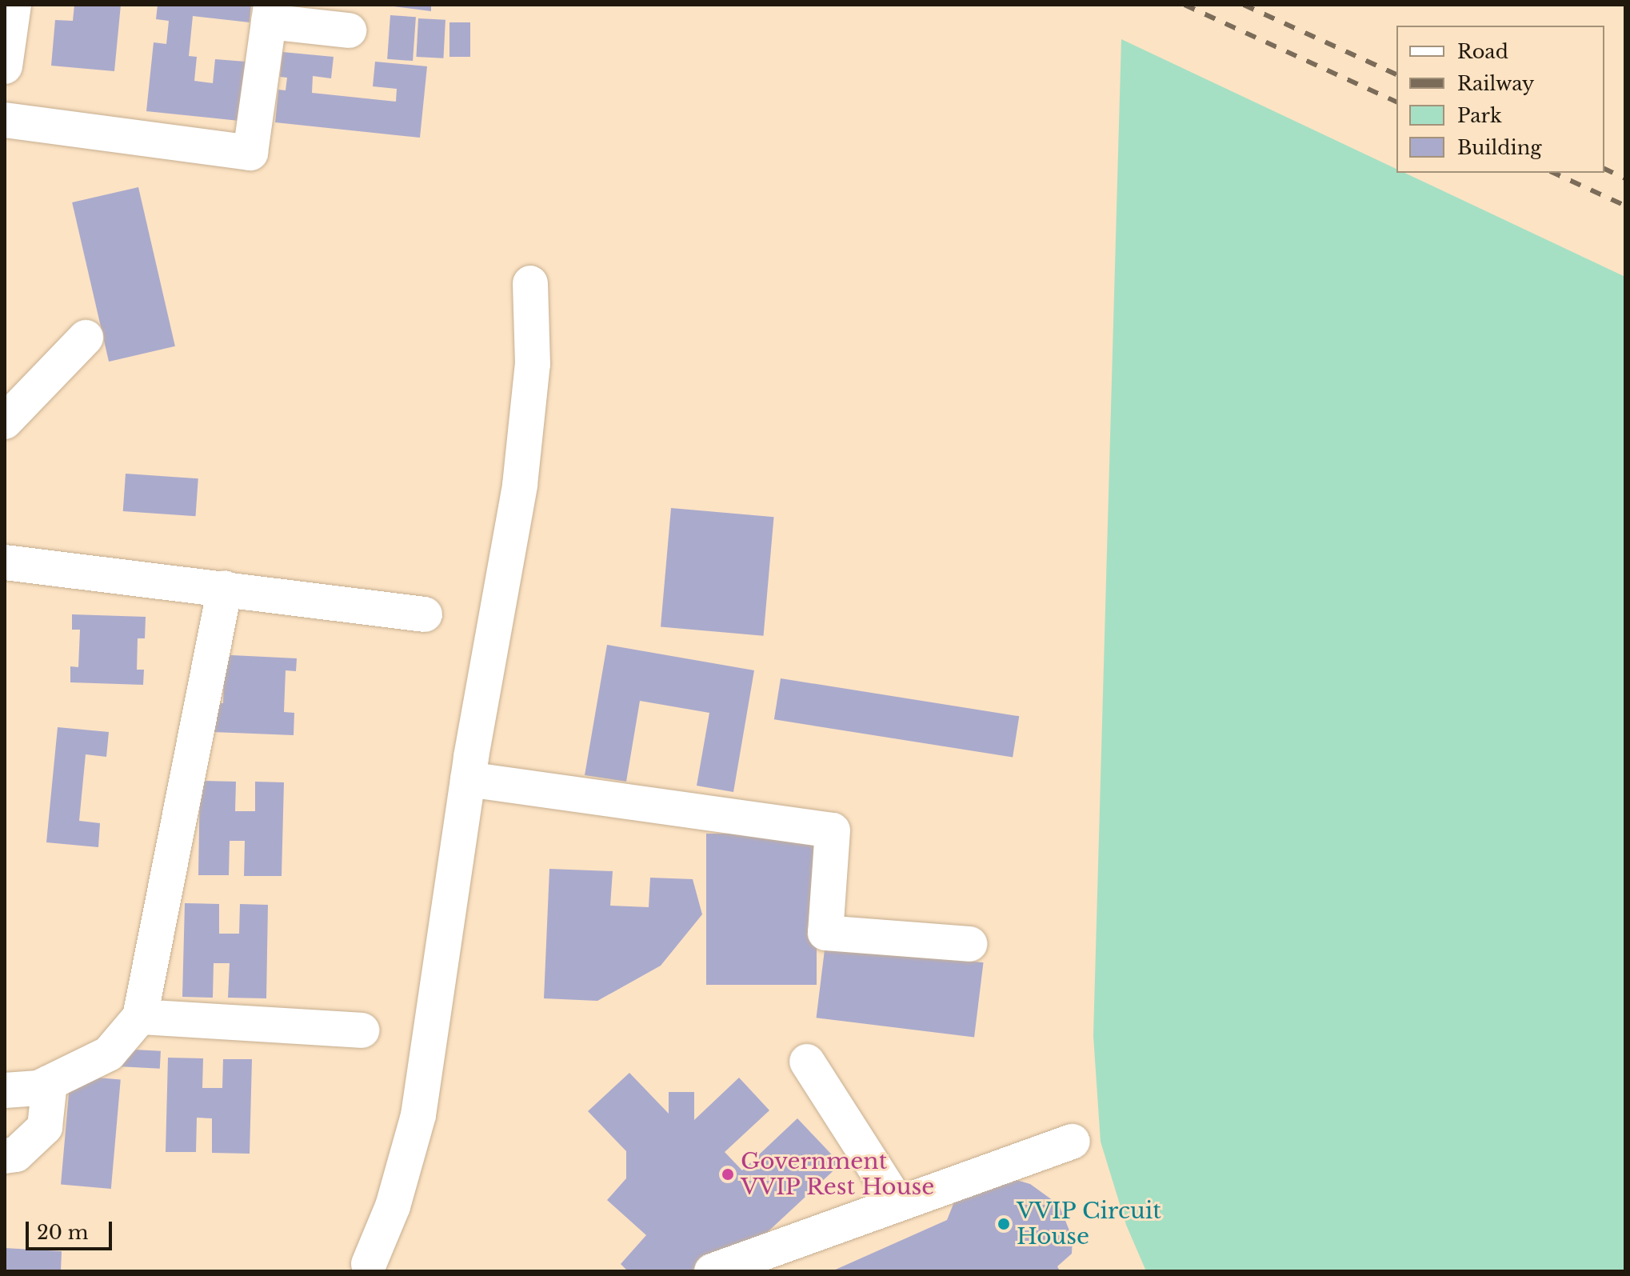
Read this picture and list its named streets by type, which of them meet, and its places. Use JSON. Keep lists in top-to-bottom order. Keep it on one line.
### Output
{"places":["Government VVIP Rest House","VVIP Circuit House"],"legend":["Road","Railway","Park","Building"],"scale_bar":"20 m"}
